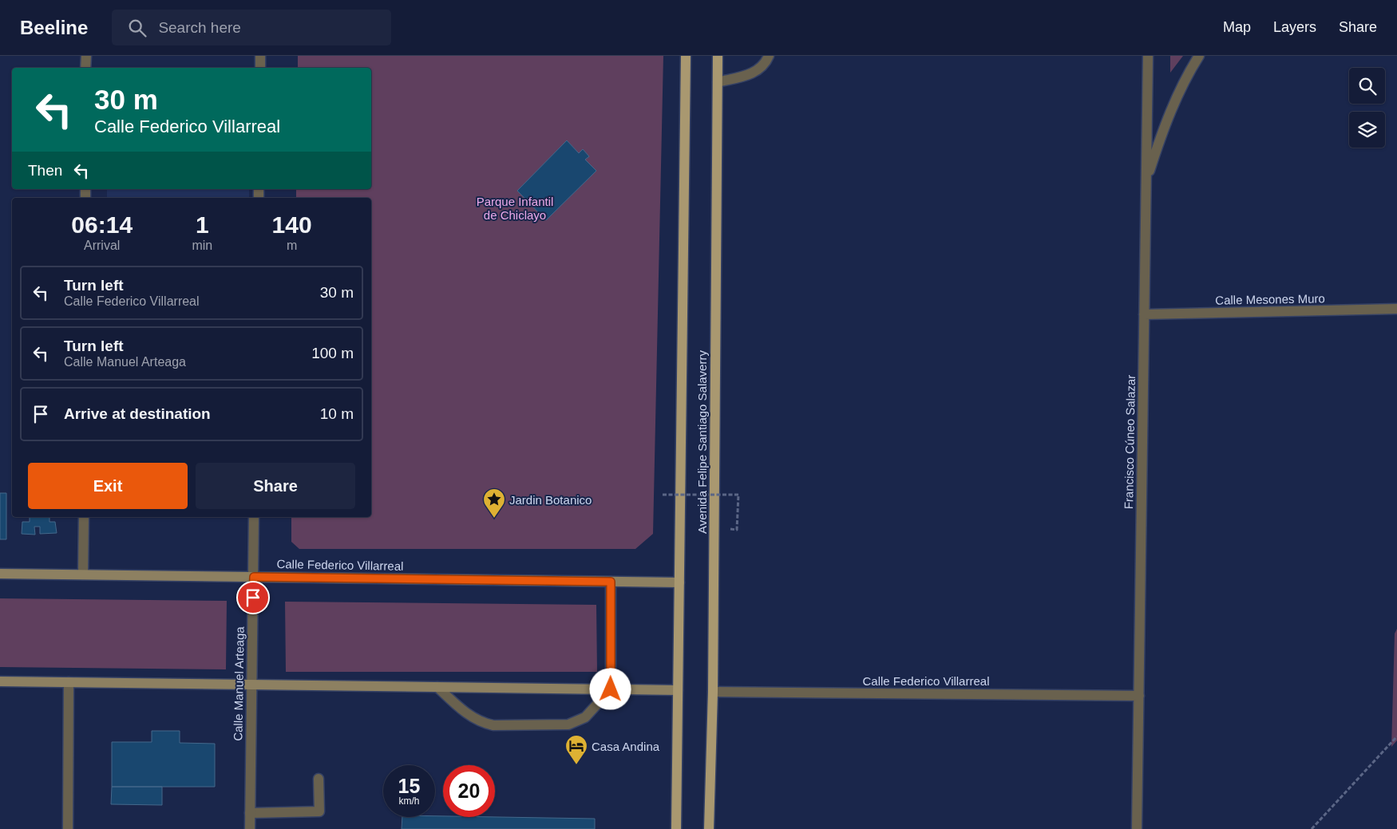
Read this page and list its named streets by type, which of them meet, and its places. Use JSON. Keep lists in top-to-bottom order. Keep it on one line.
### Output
{"streets":{"main road":["Avenida Felipe Santiago Salaverry"],"street":["Calle Mesones Muro","Francisco Cúneo Salazar","Calle Federico Villarreal","Calle Manuel Arteaga"]},"crossings":[["Calle Mesones Muro","Francisco Cúneo Salazar"],["Avenida Felipe Santiago Salaverry","Calle Federico Villarreal"],["Francisco Cúneo Salazar","Calle Federico Villarreal"],["Calle Federico Villarreal","Calle Manuel Arteaga"]],"parks":["Parque Infantil de Chiclayo"],"places":{"place":["Jardin Botanico"],"hotel":["Casa Andina"]},"page":{"header":"Beeline","search":"Search here","nav":["Map","Layers","Share"],"turn":["30 m","Calle Federico Villarreal"],"then":"Then","eta":["06:14","Arrival","1","min","140","m"],"list":[{"name":"Turn left","note":"Calle Federico Villarreal","value":"30 m"},{"name":"Turn left","note":"Calle Manuel Arteaga","value":"100 m"},{"name":"Arrive at destination","value":"10 m"}],"buttons":["Exit","Share"],"speed":"15 km/h","limit":"20"}}
